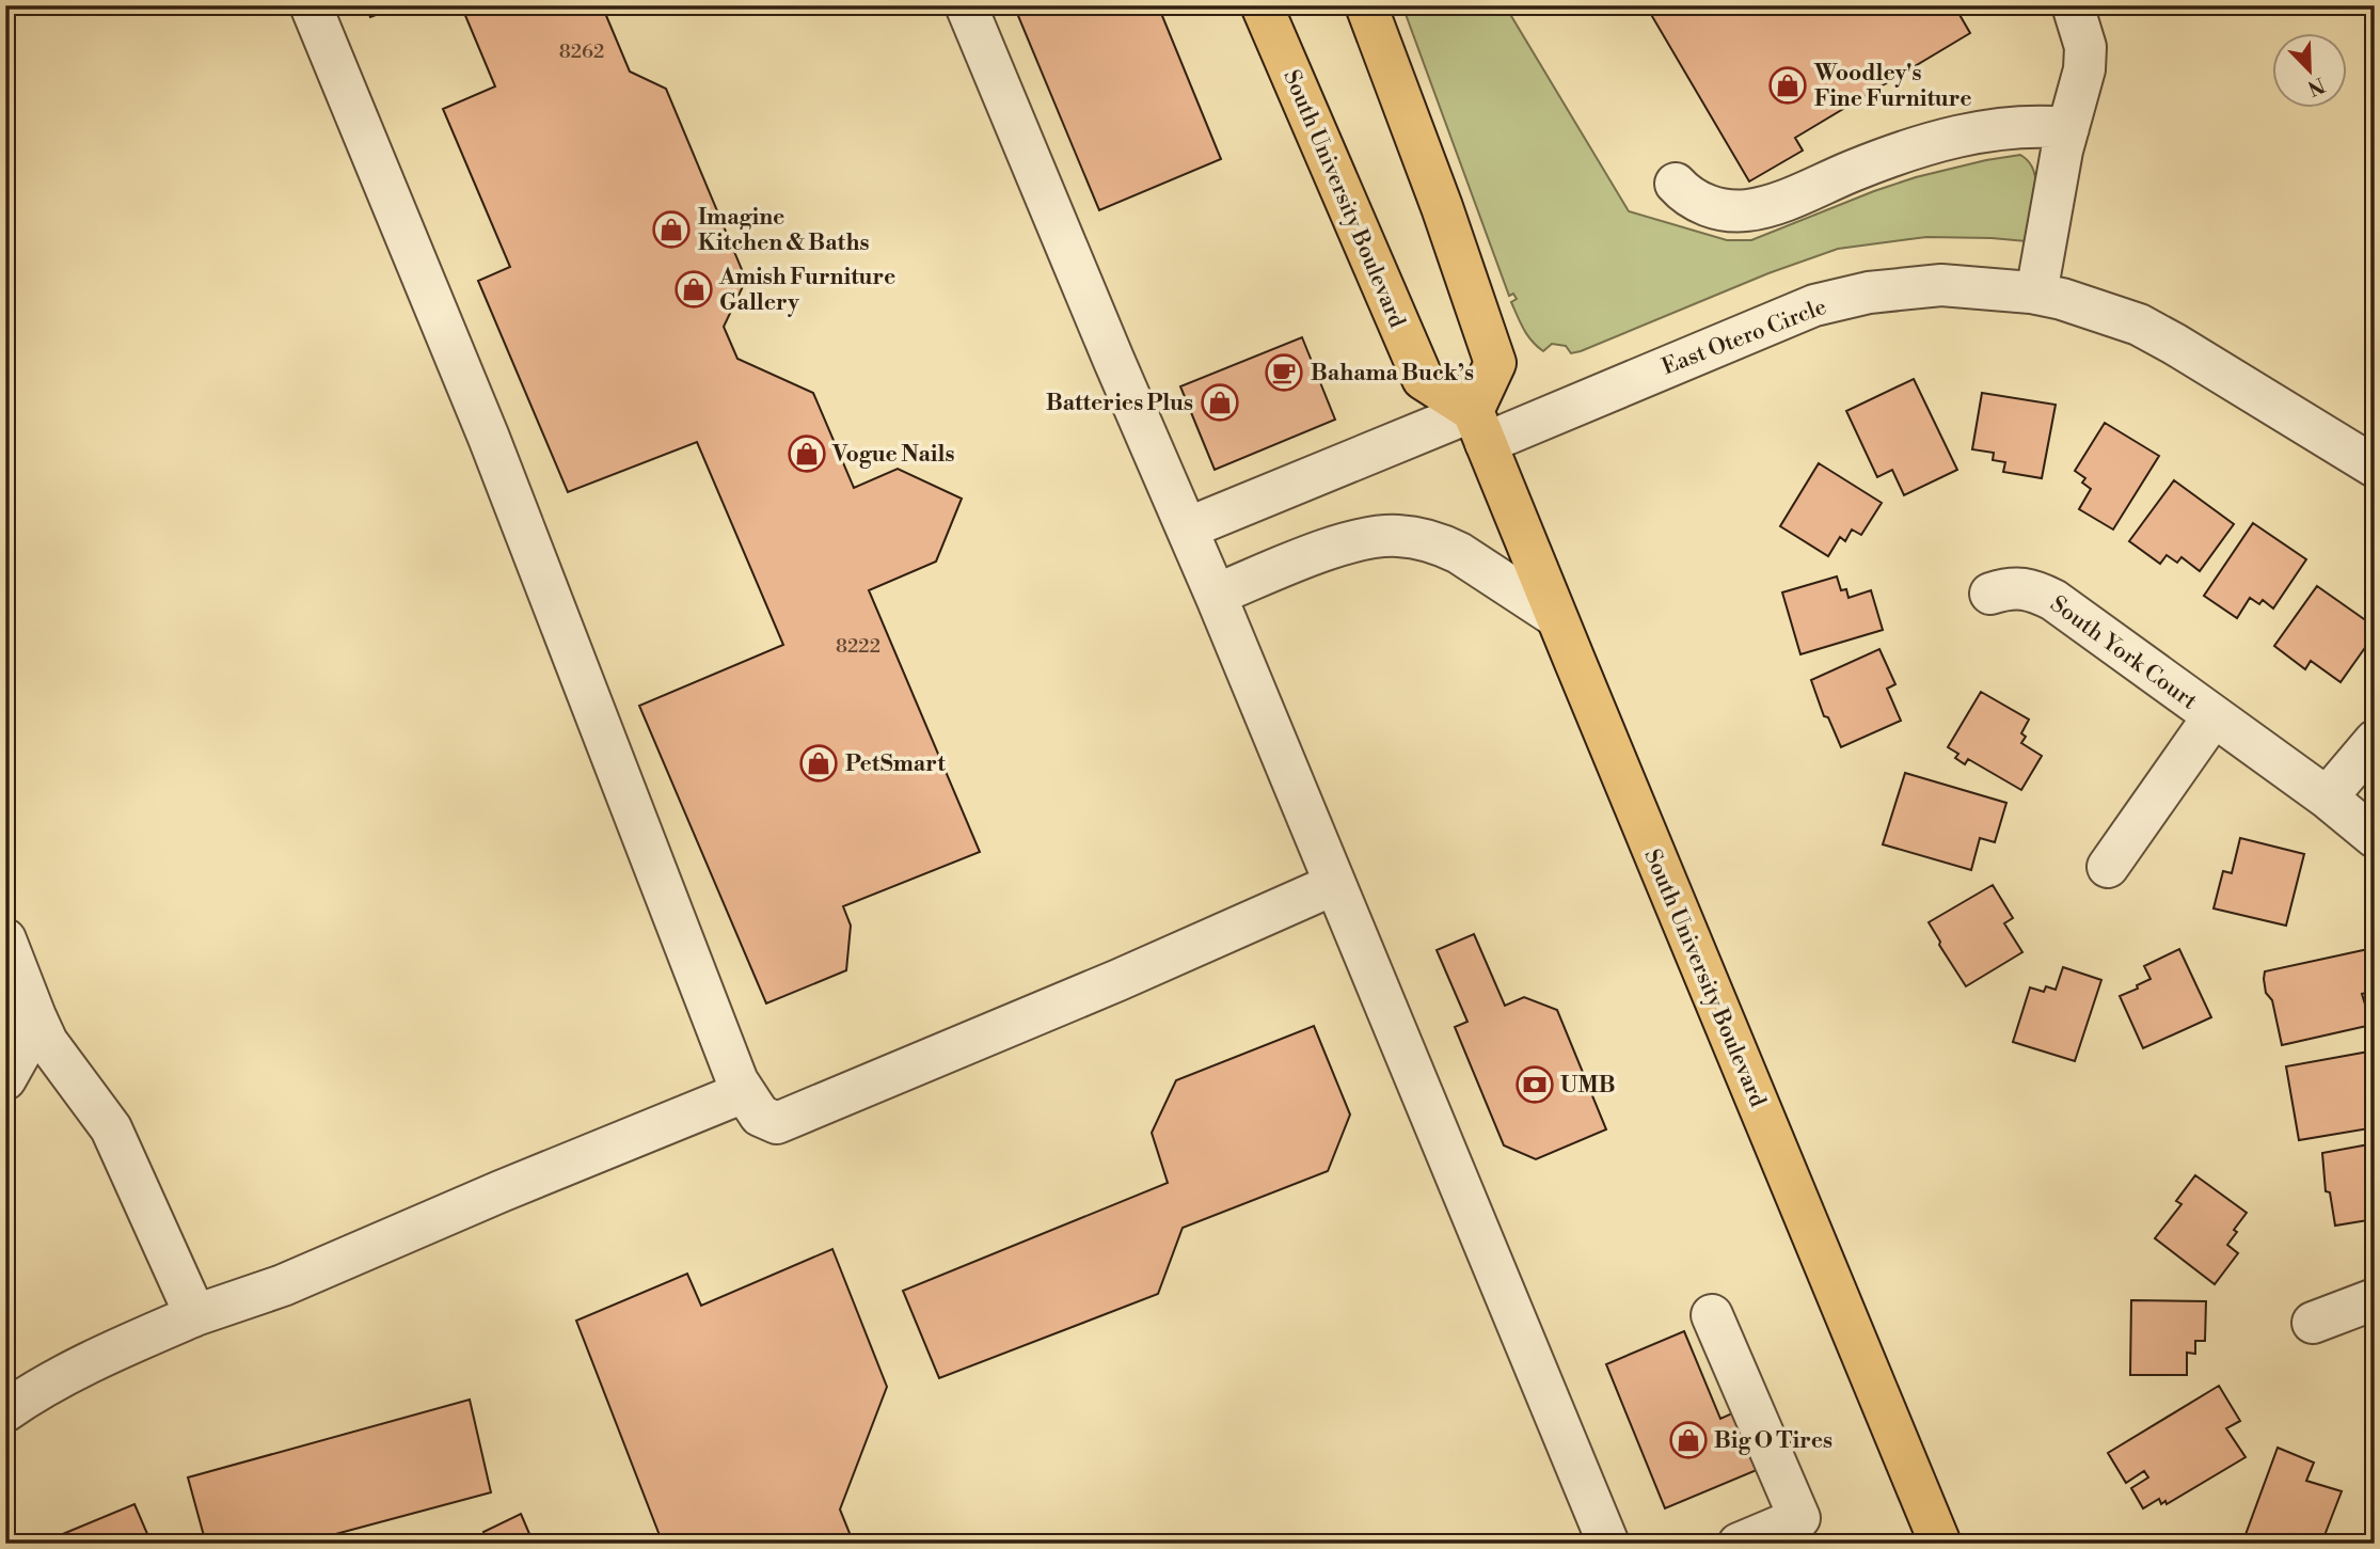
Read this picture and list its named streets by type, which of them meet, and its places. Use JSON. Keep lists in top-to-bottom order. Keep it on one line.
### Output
{"streets":{"main road":["South University Boulevard"],"street":["East Otero Circle","South York Court"]},"crossings":[["South University Boulevard","East Otero Circle"]],"places":{"shop":["Woodley's Fine Furniture","Imagine Kitchen & Baths","Amish Furniture Gallery","Batteries Plus","Vogue Nails","PetSmart","Big O Tires"],"cafe":["Bahama Buck’s"],"bank":["UMB"]},"house_numbers":["8262","8222"],"north":"bottom right"}
